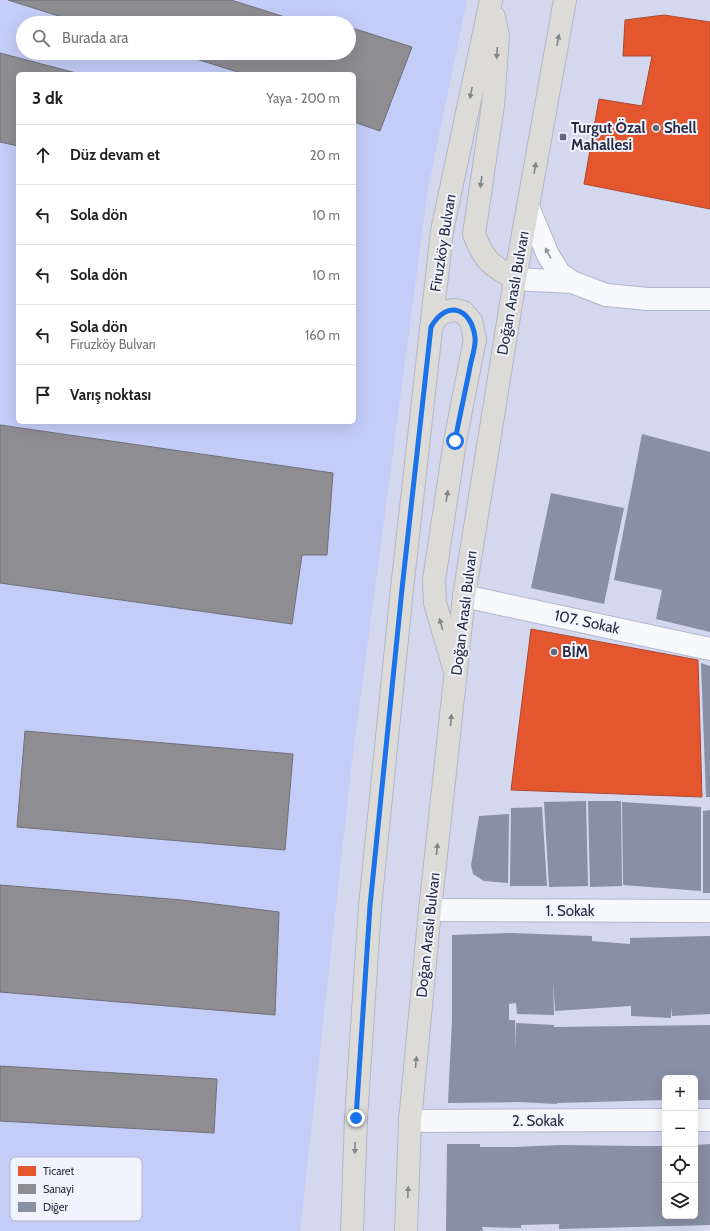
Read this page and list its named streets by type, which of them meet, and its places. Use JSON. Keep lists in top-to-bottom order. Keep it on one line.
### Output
{"streets":{"main road":["Firuzköy Bulvarı","Doğan Araslı Bulvarı"],"street":["107. Sokak","1. Sokak","2. Sokak"]},"crossings":[["Doğan Araslı Bulvarı","107. Sokak"],["Doğan Araslı Bulvarı","1. Sokak"],["Doğan Araslı Bulvarı","2. Sokak"]],"one_way":["Firuzköy Bulvarı","Doğan Araslı Bulvarı"],"places":{"other":["Shell","BİM"],"transit":["Turgut Özal Mahallesi"]},"legend":["Ticaret","Sanayi","Diğer"],"page":{"search":"Burada ara","heading":["3 dk","Yaya · 200 m"],"list":[["Düz devam et","20 m"],["Sola dön","10 m"],["Sola dön","10 m"],["Sola dön","Firuzköy Bulvarı","160 m"],"Varış noktası"],"map_buttons":["+","−"]}}
